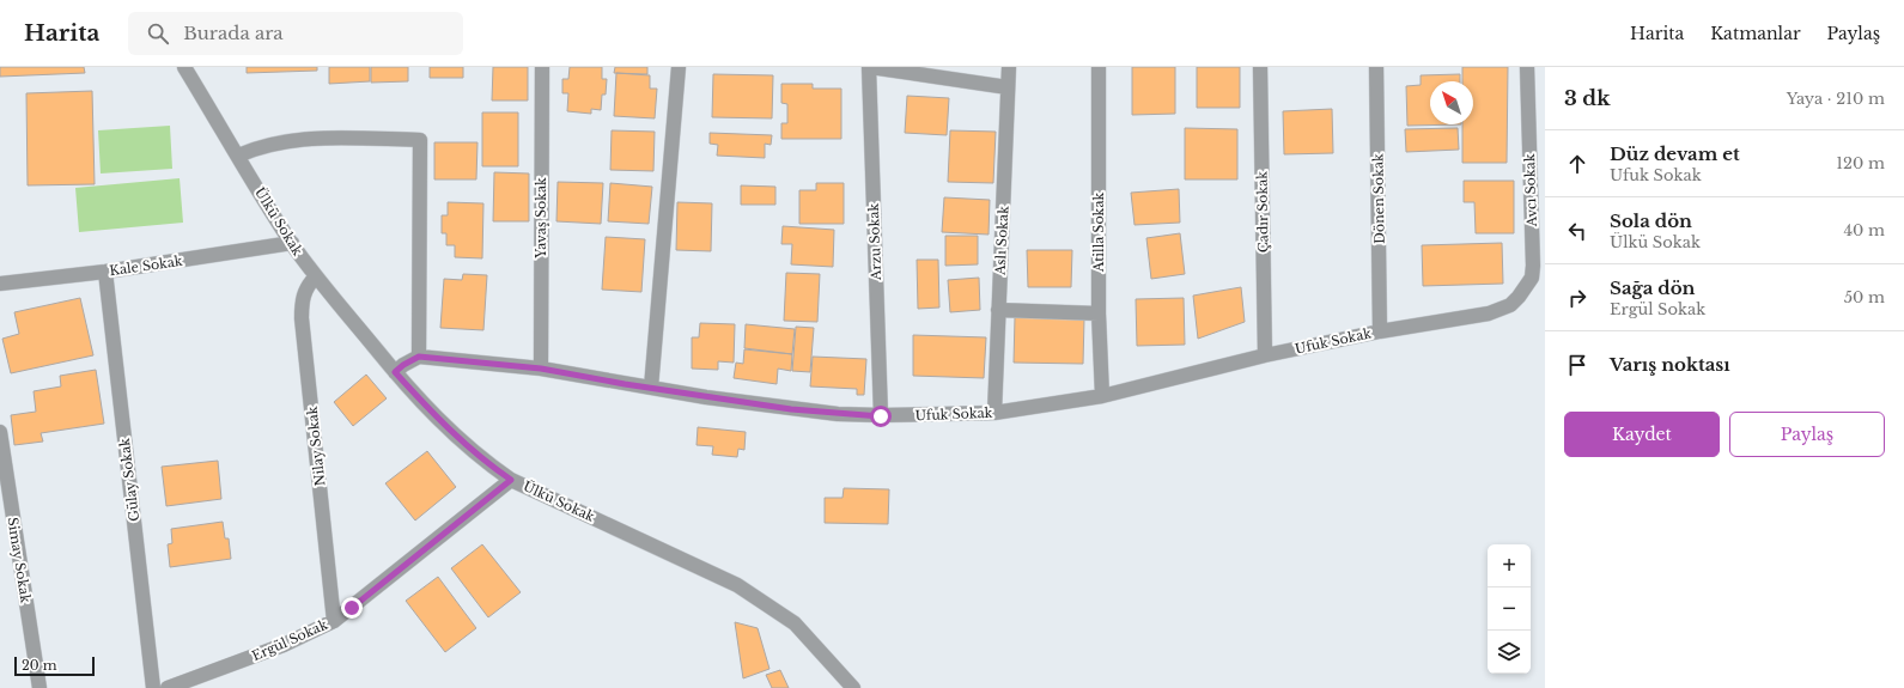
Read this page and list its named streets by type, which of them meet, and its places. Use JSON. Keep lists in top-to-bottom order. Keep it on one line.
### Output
{"streets":{"street":["Avcı Sokak","Dönen Sokak","Çadır Sokak","Yavaş Sokak","Ülkü Sokak","Atilla Sokak","Aslı Sokak","Arzu Sokak","Kale Sokak","Ufuk Sokak","Nilay Sokak","Gülay Sokak","Simay Sokak","Ergül Sokak"]},"crossings":[["Avcı Sokak","Ufuk Sokak"],["Dönen Sokak","Ufuk Sokak"],["Çadır Sokak","Ufuk Sokak"],["Yavaş Sokak","Ufuk Sokak"],["Ülkü Sokak","Kale Sokak"],["Ülkü Sokak","Nilay Sokak"],["Ülkü Sokak","Ergül Sokak"],["Atilla Sokak","Ufuk Sokak"],["Aslı Sokak","Ufuk Sokak"],["Arzu Sokak","Ufuk Sokak"],["Kale Sokak","Gülay Sokak"],["Nilay Sokak","Ergül Sokak"]],"scale_bar":"20 m","north":"top left","page":{"header":"Harita","search":"Burada ara","nav":["Harita","Katmanlar","Paylaş"],"heading":["3 dk","Yaya · 210 m"],"list":[["Düz devam et","Ufuk Sokak","120 m"],["Sola dön","Ülkü Sokak","40 m"],["Sağa dön","Ergül Sokak","50 m"],"Varış noktası"],"buttons":["Kaydet","Paylaş"],"map_buttons":["+","−"],"scale":"20 m"}}
